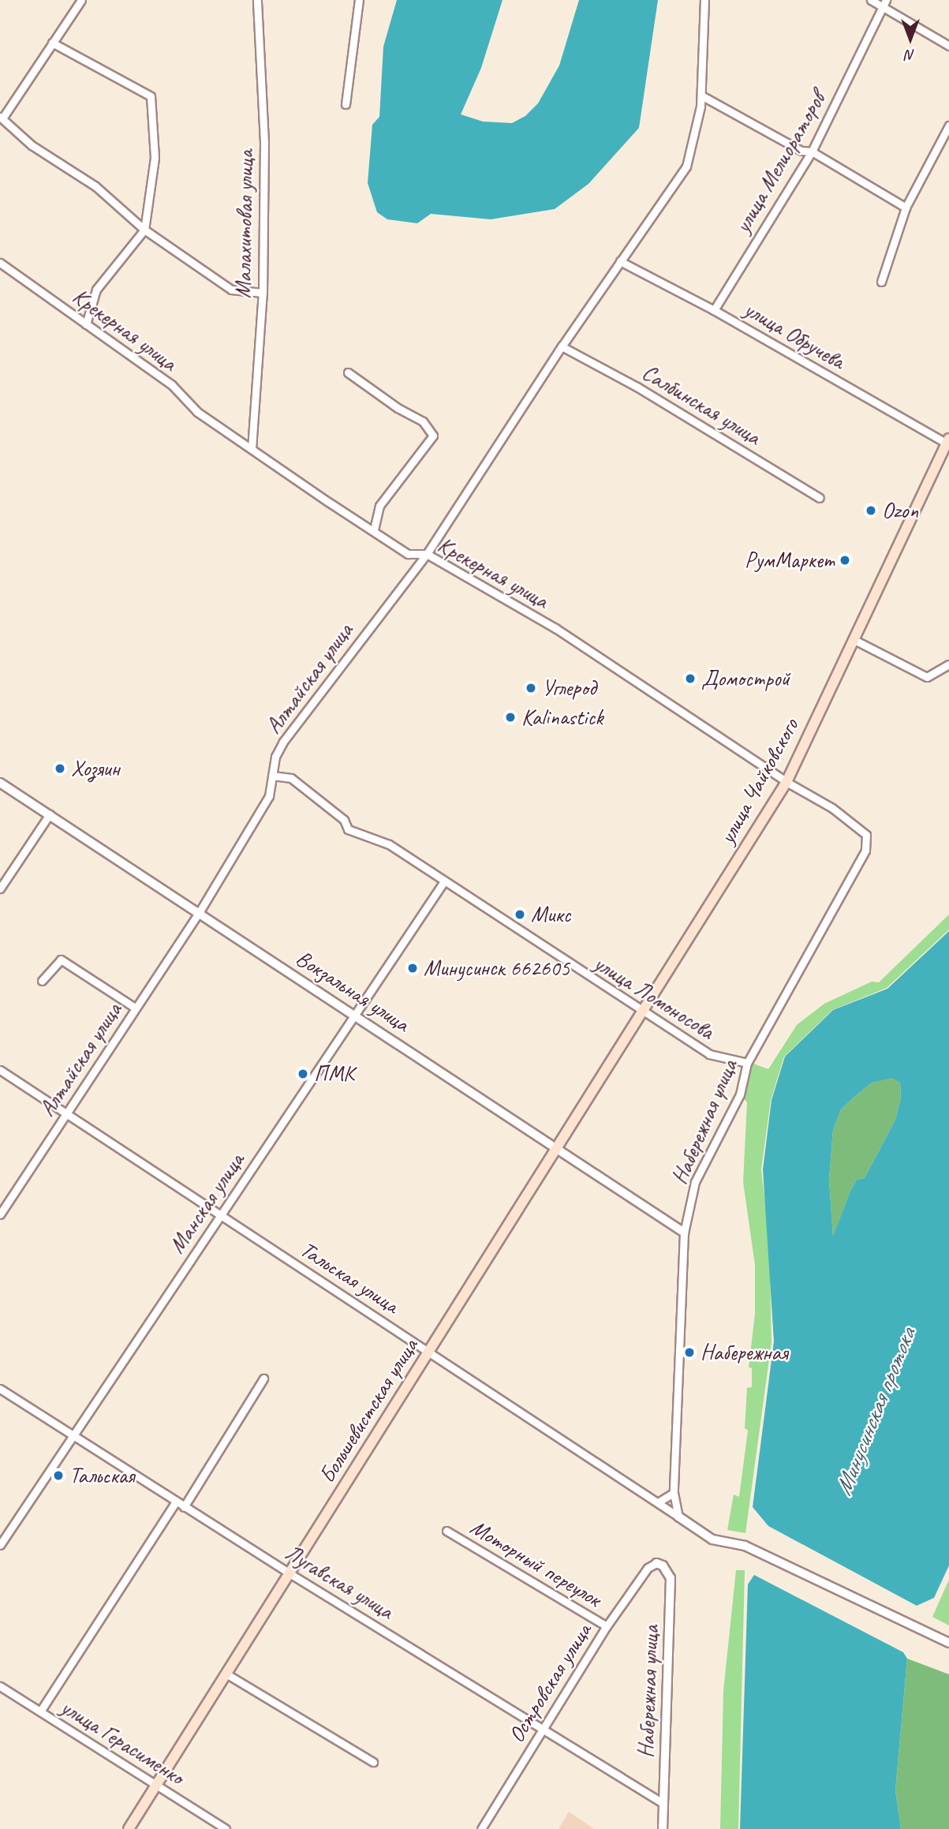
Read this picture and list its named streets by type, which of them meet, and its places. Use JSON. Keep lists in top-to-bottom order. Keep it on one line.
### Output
{"streets":{"main road":["улица Чайковского","Большевистская улица"],"street":["улица Мелиораторов","Малахитовая улица","Крекерная улица","улица Обручева","Салбинская улица","Алтайская улица","Вокзальная улица","улица Ломоносова","Набережная улица","Манская улица","Тальская улица","Моторный переулок","Лугавская улица","Островская улица","улица Герасименко"]},"crossings":[["улица Мелиораторов","улица Обручева"],["Малахитовая улица","Крекерная улица"],["Крекерная улица","Алтайская улица"],["Крекерная улица","улица Чайковского"],["Крекерная улица","Набережная улица"],["улица Обручева","Алтайская улица"],["улица Обручева","улица Чайковского"],["Салбинская улица","Алтайская улица"],["Алтайская улица","Вокзальная улица"],["Алтайская улица","улица Ломоносова"],["Алтайская улица","Тальская улица"],["улица Чайковского","улица Ломоносова"],["улица Чайковского","Большевистская улица"],["Вокзальная улица","Набережная улица"],["Вокзальная улица","Манская улица"],["Вокзальная улица","Большевистская улица"],["улица Ломоносова","Набережная улица"],["улица Ломоносова","Манская улица"],["улица Ломоносова","Большевистская улица"],["Набережная улица","Тальская улица"],["Набережная улица","Лугавская улица"],["Набережная улица","Островская улица"],["Манская улица","Тальская улица"],["Манская улица","Лугавская улица"],["Тальская улица","Большевистская улица"],["Большевистская улица","Лугавская улица"],["Большевистская улица","улица Герасименко"],["Моторный переулок","Островская улица"],["Лугавская улица","Островская улица"]],"water":["Минусинская протока"],"places":["Ozon","РумМаркет","Домострой","Углерод","Kalinastick","Хозяин","Микс","Минусинск 662605","ПМК","Набережная","Тальская"],"north":"bottom"}
